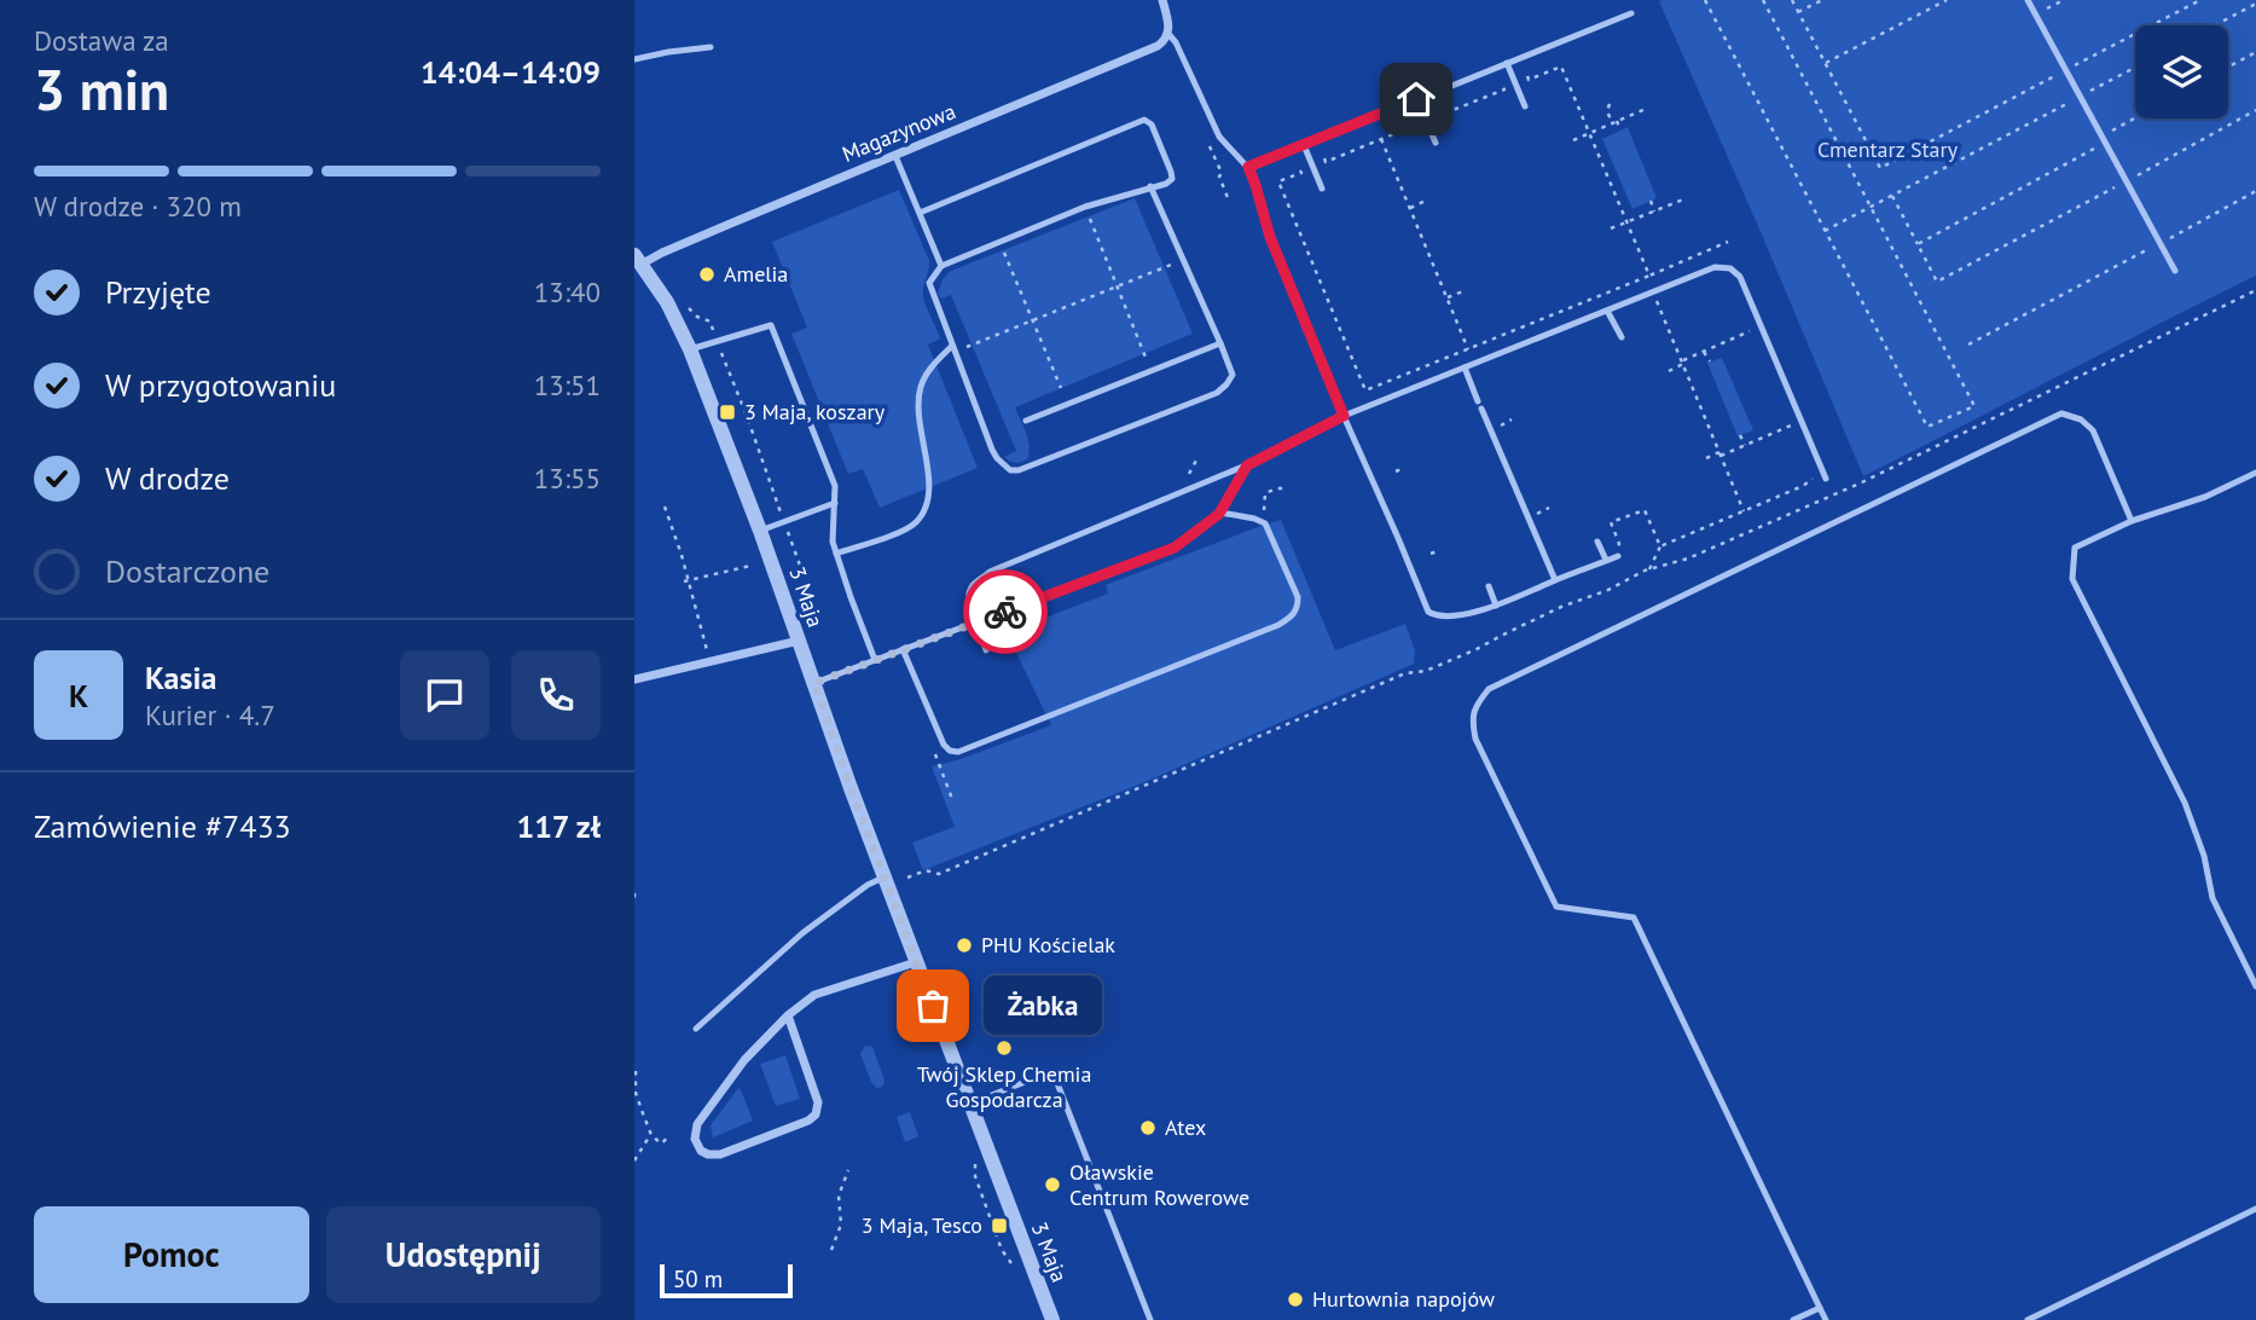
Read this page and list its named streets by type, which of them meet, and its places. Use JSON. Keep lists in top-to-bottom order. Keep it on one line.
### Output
{"streets":{"street":["Magazynowa","3 Maja"]},"crossings":[["Magazynowa","3 Maja"]],"parks":["Cmentarz Stary"],"places":{"other":["Amelia","PHU Kościelak","Żabka","Twój Sklep Chemia Gospodarcza","Atex","Oławskie Centrum Rowerowe","Hurtownia napojów"],"transit":["3 Maja, koszary","3 Maja, Tesco"]},"scale_bar":"50 m","page":{"heading":["3 min","Dostawa za","14:04–14:09"],"panel":["Kasia","Kurier · 4.7","Zamówienie #7433","117 zł"],"bar":"W drodze · 320 m","list":[["Przyjęte","13:40"],["W przygotowaniu","13:51"],["W drodze","13:55"],"Dostarczone"],"round":"K","bubble":"Żabka","buttons":["Pomoc","Udostępnij"],"scale":"50 m"}}
